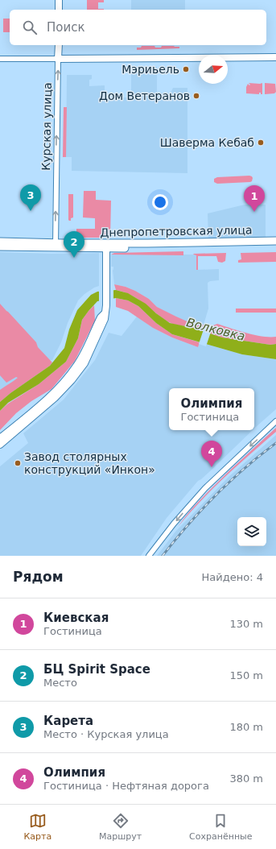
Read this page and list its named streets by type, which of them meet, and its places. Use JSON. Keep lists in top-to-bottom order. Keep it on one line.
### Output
{"streets":{"main road":["Днепропетровская улица"],"street":["Курская улица"]},"crossings":[["Курская улица","Днепропетровская улица"]],"one_way":["Курская улица"],"water":["Волковка"],"places":["Мэриьель","Дом Ветеранов","Шаверма Кебаб","Завод столярных конструкций «Инкон»"],"north":"right","page":{"search":"Поиск","pins":["3","1","2","4"],"popup":["Олимпия","Гостиница"],"heading":["Рядом","Найдено: 4"],"list":[{"mark":"1","name":"Киевская","note":"Гостиница","value":"130 m"},{"mark":"2","name":"БЦ Spirit Space","note":"Место","value":"150 m"},{"mark":"3","name":"Карета","note":"Место · Курская улица","value":"180 m"},{"mark":"4","name":"Олимпия","note":"Гостиница · Нефтяная дорога","value":"380 m"}],"nav":["Карта","Маршрут","Сохранённые"]}}
